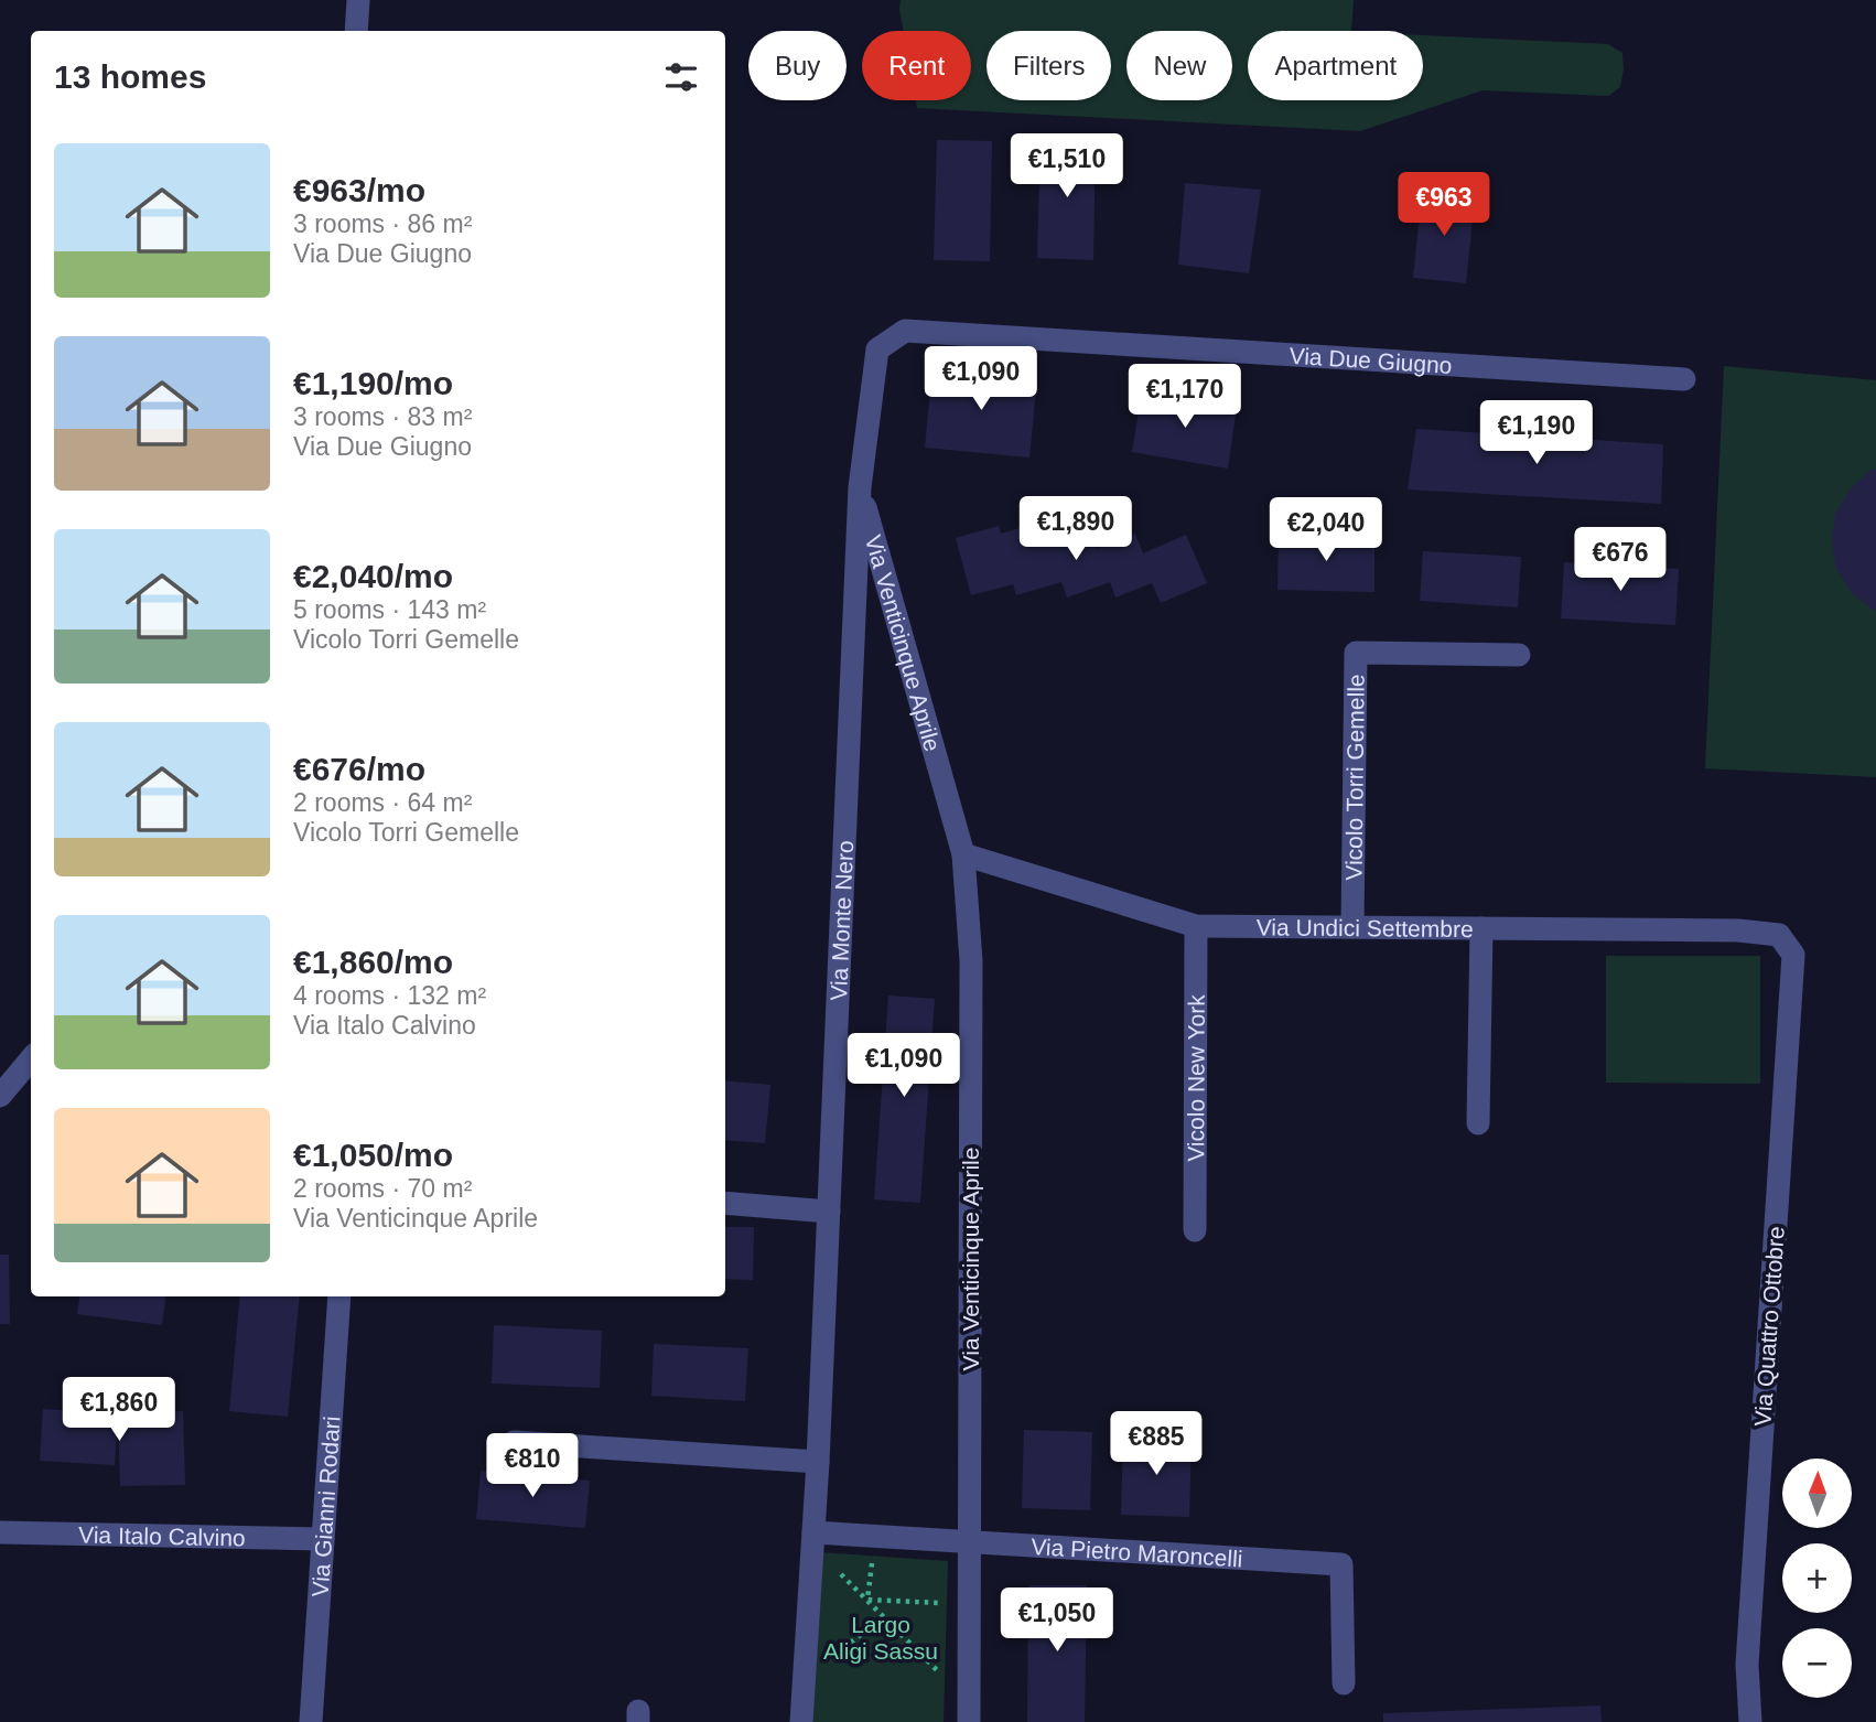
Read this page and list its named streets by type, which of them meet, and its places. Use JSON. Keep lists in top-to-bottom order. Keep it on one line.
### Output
{"streets":{"street":["Via Due Giugno","Via Venticinque Aprile","Vicolo Torri Gemelle","Via Monte Nero","Via Undici Settembre","Vicolo New York","Via Quattro Ottobre","Via Gianni Rodari","Via Italo Calvino","Via Pietro Maroncelli"]},"crossings":[["Via Due Giugno","Via Monte Nero"],["Via Venticinque Aprile","Via Monte Nero"],["Via Venticinque Aprile","Via Undici Settembre"],["Via Venticinque Aprile","Via Pietro Maroncelli"],["Vicolo Torri Gemelle","Via Undici Settembre"],["Via Monte Nero","Via Pietro Maroncelli"],["Via Undici Settembre","Vicolo New York"],["Via Undici Settembre","Via Quattro Ottobre"],["Via Gianni Rodari","Via Italo Calvino"]],"parks":["Largo Aligi Sassu"],"north":"top","page":{"chip":["Buy","Rent","Filters","New","Apartment"],"heading":"13 homes","list":[{"name":"€963/mo","note":"3 rooms · 86 m² · Via Due Giugno"},{"name":"€1,190/mo","note":"3 rooms · 83 m² · Via Due Giugno"},{"name":"€2,040/mo","note":"5 rooms · 143 m² · Vicolo Torri Gemelle"},{"name":"€676/mo","note":"2 rooms · 64 m² · Vicolo Torri Gemelle"},{"name":"€1,860/mo","note":"4 rooms · 132 m² · Via Italo Calvino"},{"name":"€1,050/mo","note":"2 rooms · 70 m² · Via Venticinque Aprile"}],"price":["€1,510","€963","€1,090","€1,170","€1,190","€1,890","€2,040","€676","€1,090","€1,860","€885","€810","€1,050"],"map_buttons":["+","−"]}}
